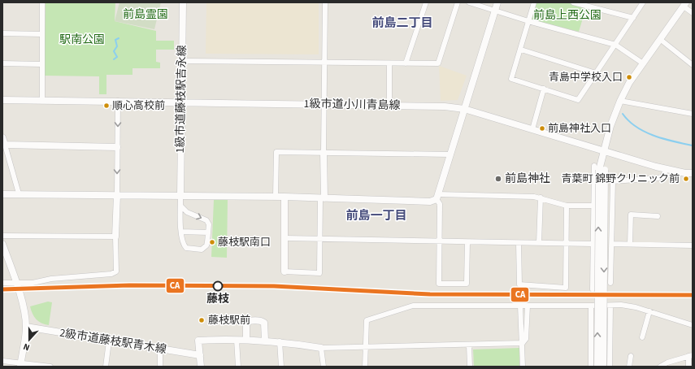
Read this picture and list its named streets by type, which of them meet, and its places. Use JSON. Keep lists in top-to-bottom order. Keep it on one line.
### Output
{"streets":{"street":["1級市道藤枝駅吉永線","1級市道小川青島線","2級市道藤枝駅青木線"]},"crossings":[["1級市道藤枝駅吉永線","1級市道小川青島線"]],"districts":["前島二丁目","前島一丁目"],"parks":["前島霊園","前島上西公園","駅南公園"],"places":["青島中学校入口","順心高校前","前島神社入口","前島神社","青葉町 錦野クリニック前","藤枝駅南口","藤枝","藤枝駅前"],"lines":["transit line CA"],"north":"bottom"}
